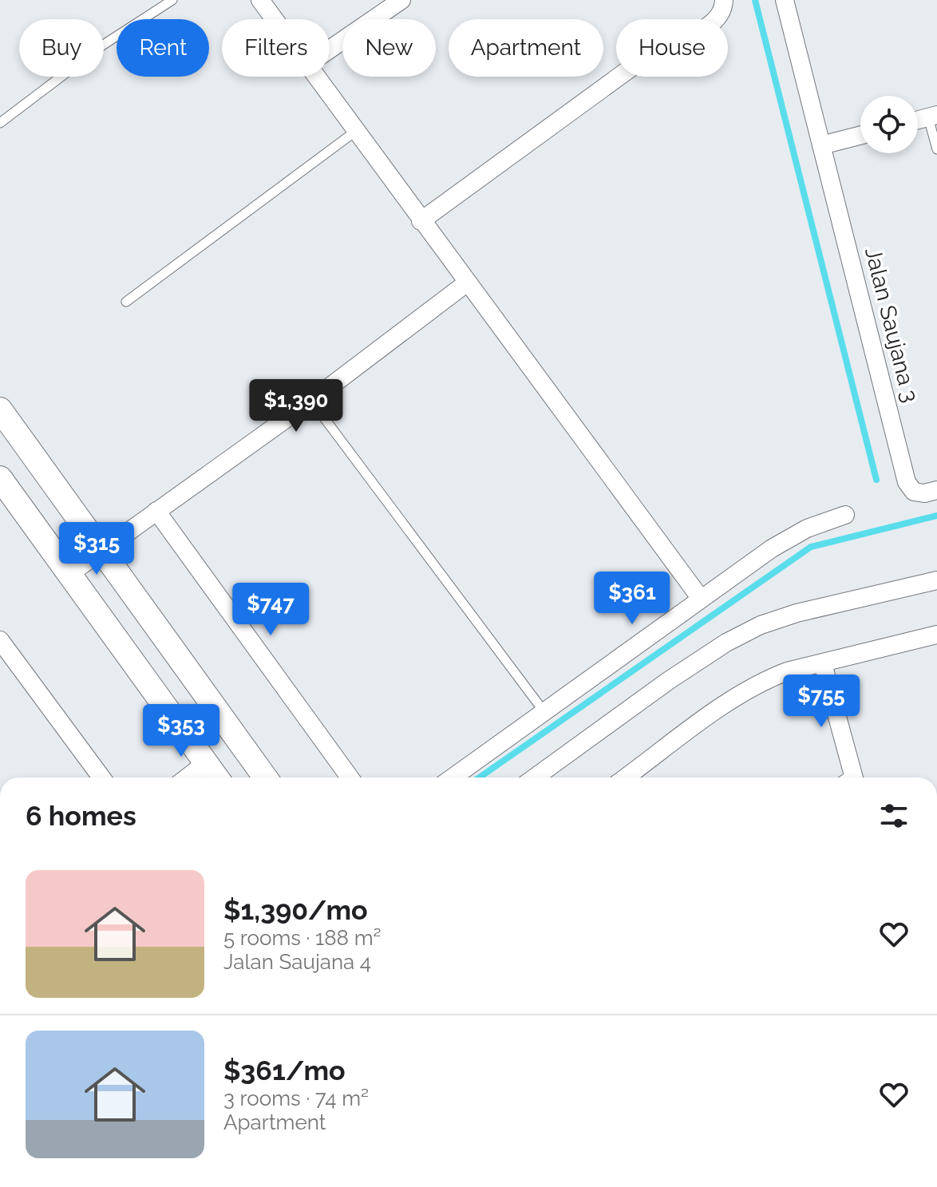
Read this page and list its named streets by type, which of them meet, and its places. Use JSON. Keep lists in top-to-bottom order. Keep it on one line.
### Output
{"streets":{"street":["Jalan Saujana 3"]},"page":{"chip":["Buy","Rent","Filters","New","Apartment","House"],"price":["$1,390","$315","$361","$747","$755","$353"],"heading":"6 homes","list":[{"name":"$1,390/mo","note":"5 rooms · 188 m² · Jalan Saujana 4"},{"name":"$361/mo","note":"3 rooms · 74 m² · Apartment"}]}}
